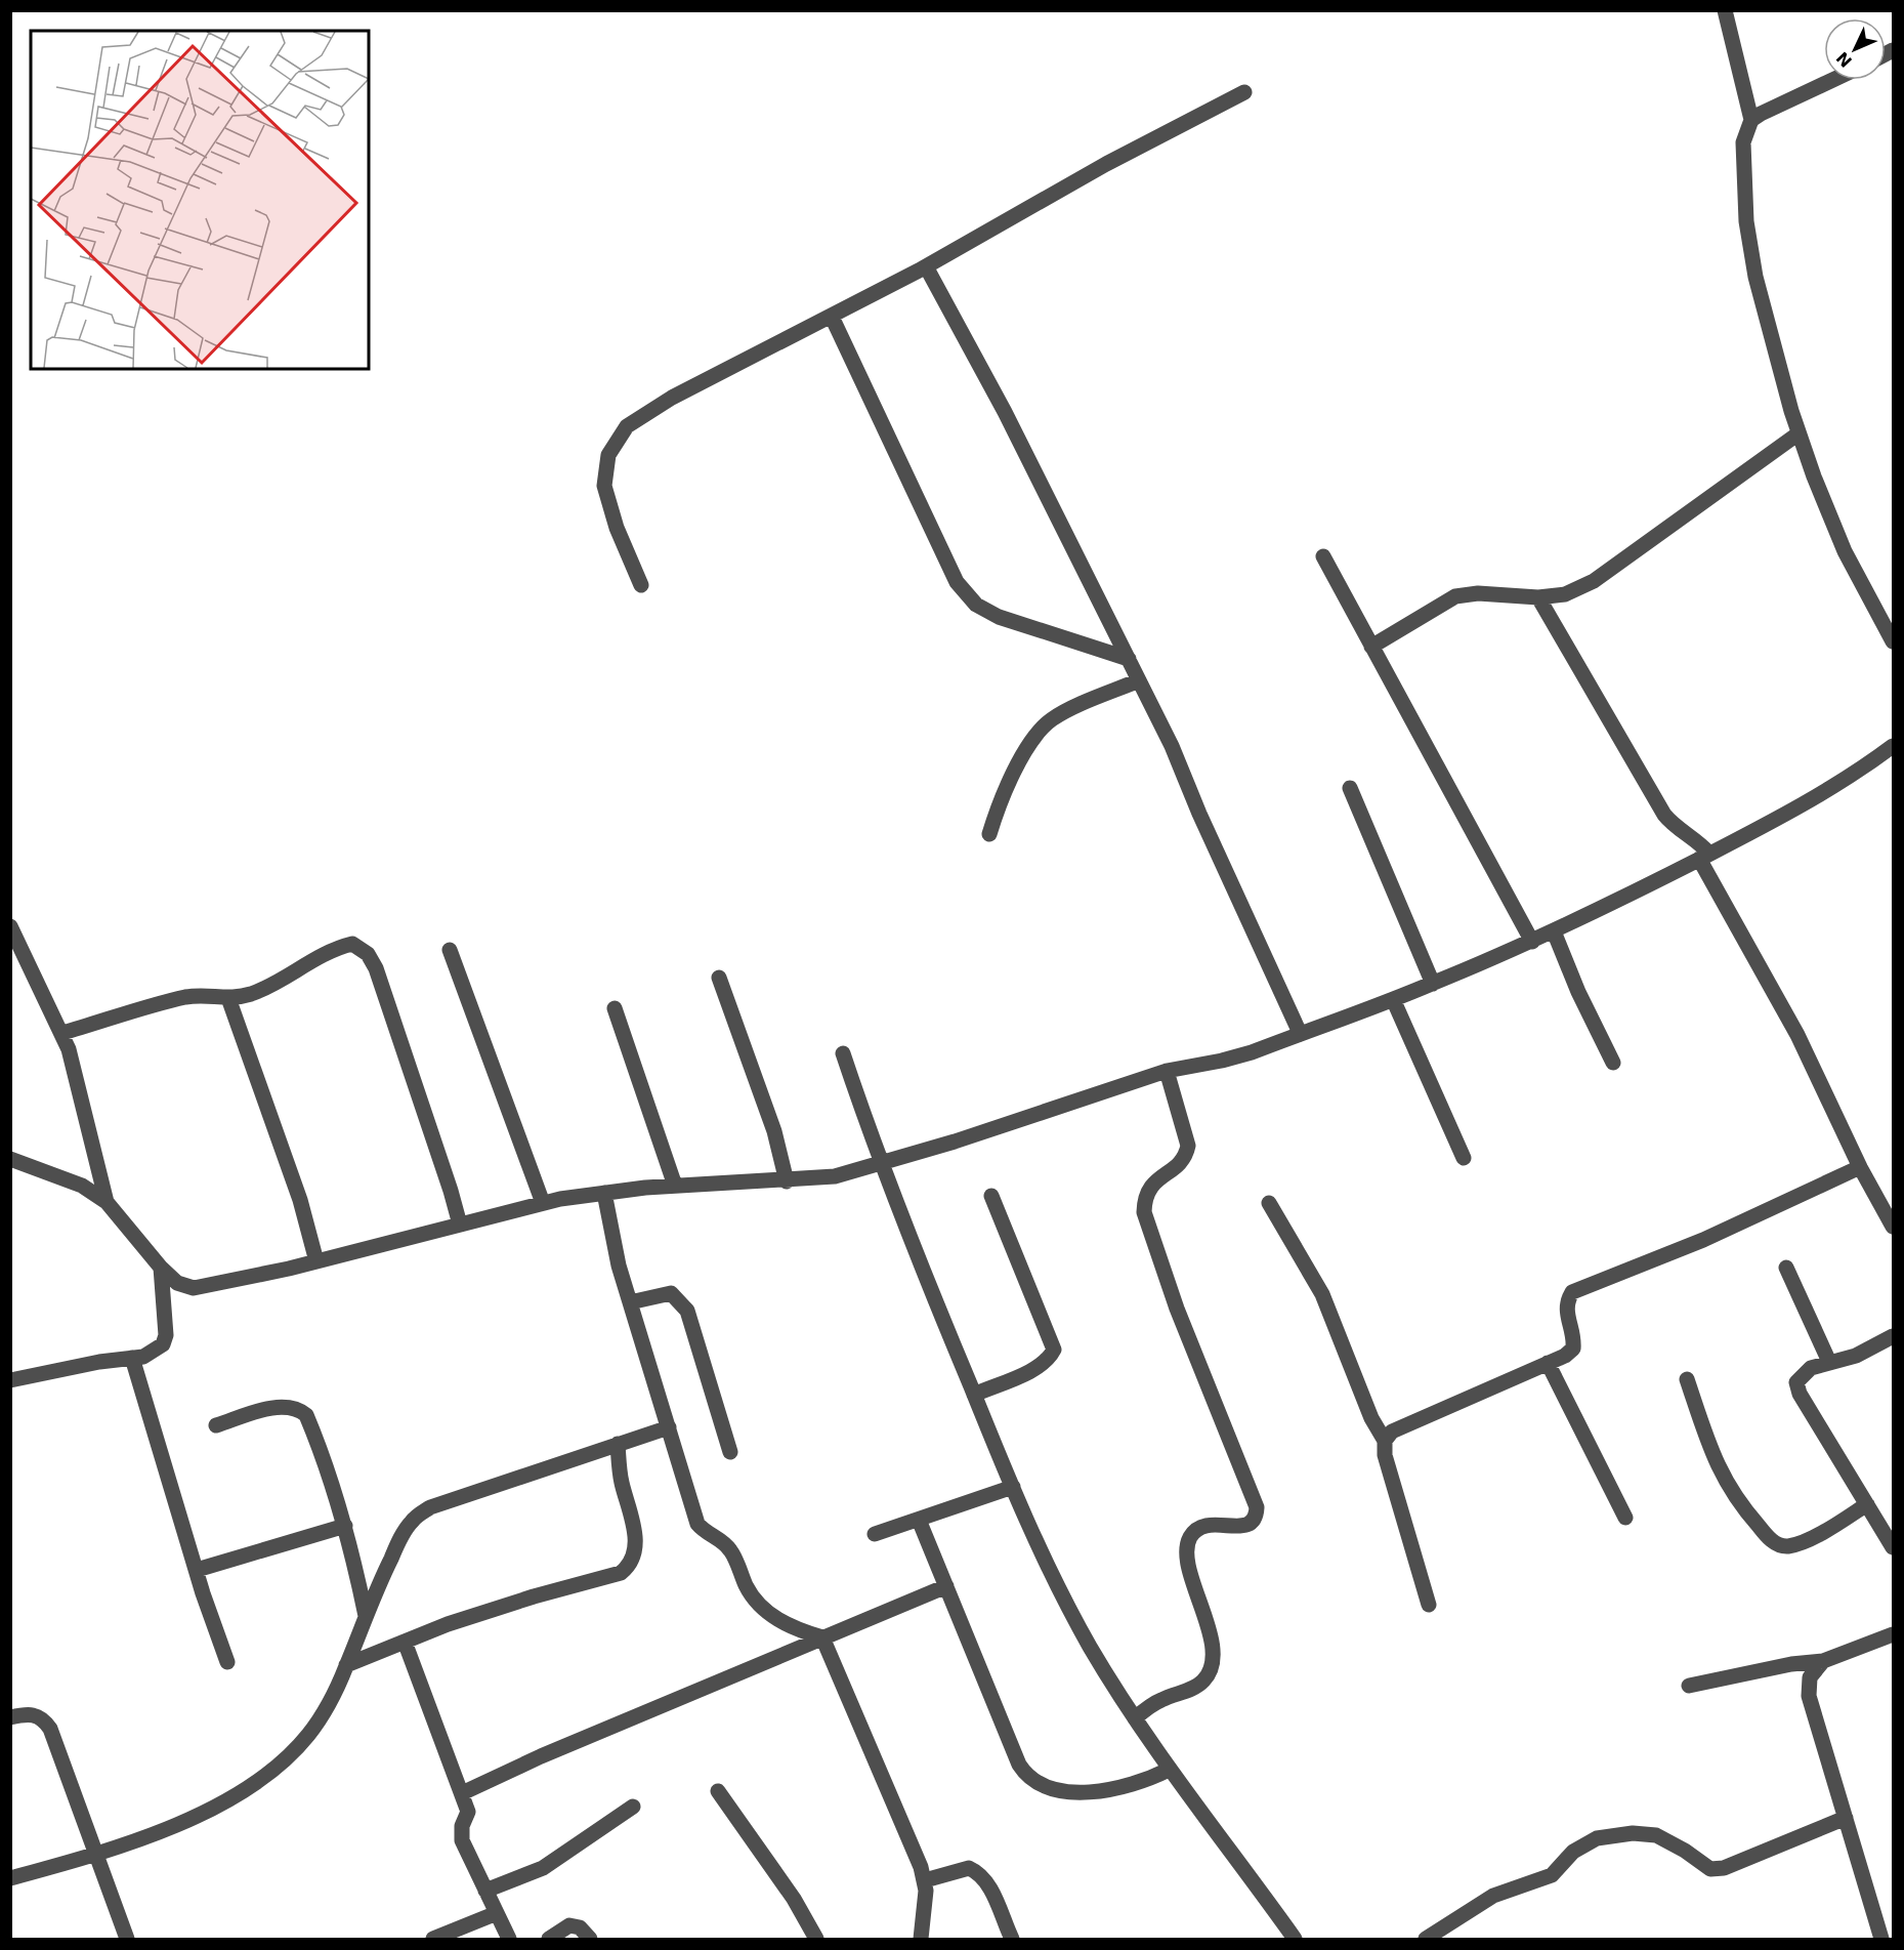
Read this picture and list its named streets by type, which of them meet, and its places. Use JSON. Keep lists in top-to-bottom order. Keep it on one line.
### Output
{"north":"bottom left"}
